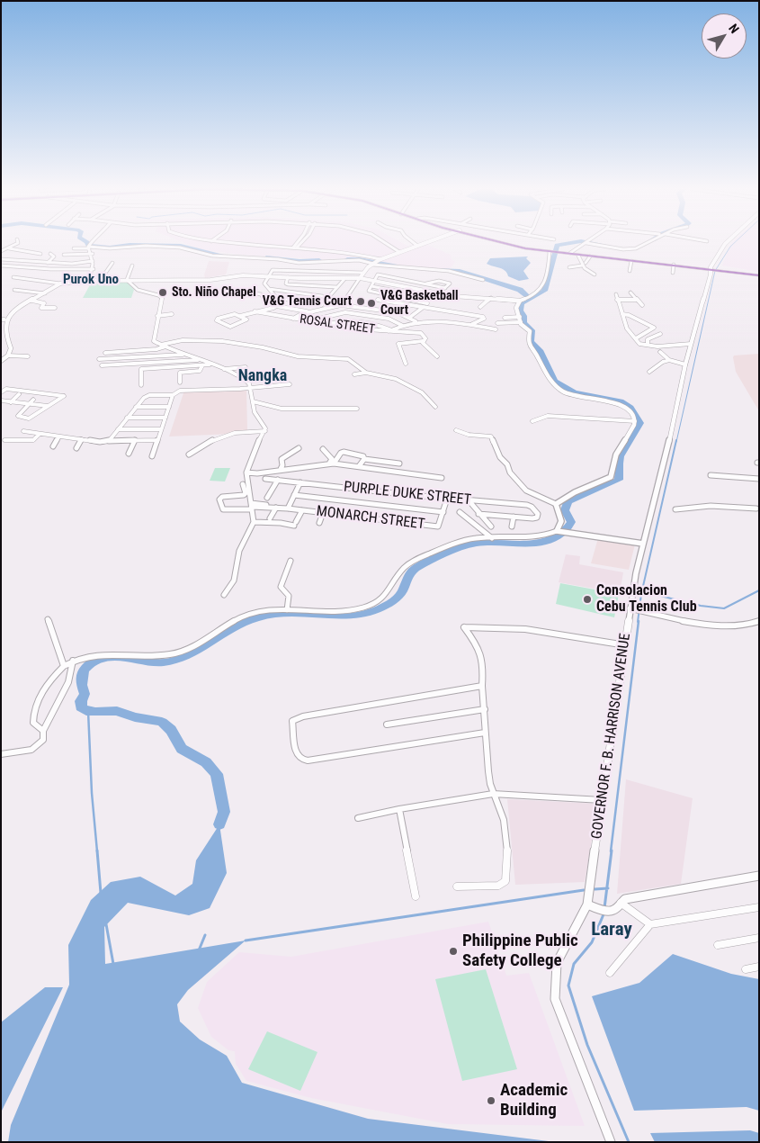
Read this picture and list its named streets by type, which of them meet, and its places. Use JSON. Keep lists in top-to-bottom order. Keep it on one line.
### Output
{"streets":{"street":["ROSAL STREET","PURPLE DUKE STREET","MONARCH STREET","GOVERNOR F. B. HARRISON AVENUE"]},"crossings":[["PURPLE DUKE STREET","MONARCH STREET"]],"districts":["Purok Uno","Nangka","Laray"],"places":["Sto. Niño Chapel","V&G Tennis Court","V&G Basketball Court","Consolacion Cebu Tennis Club","Philippine Public Safety College","Academic Building"],"north":"top right"}
